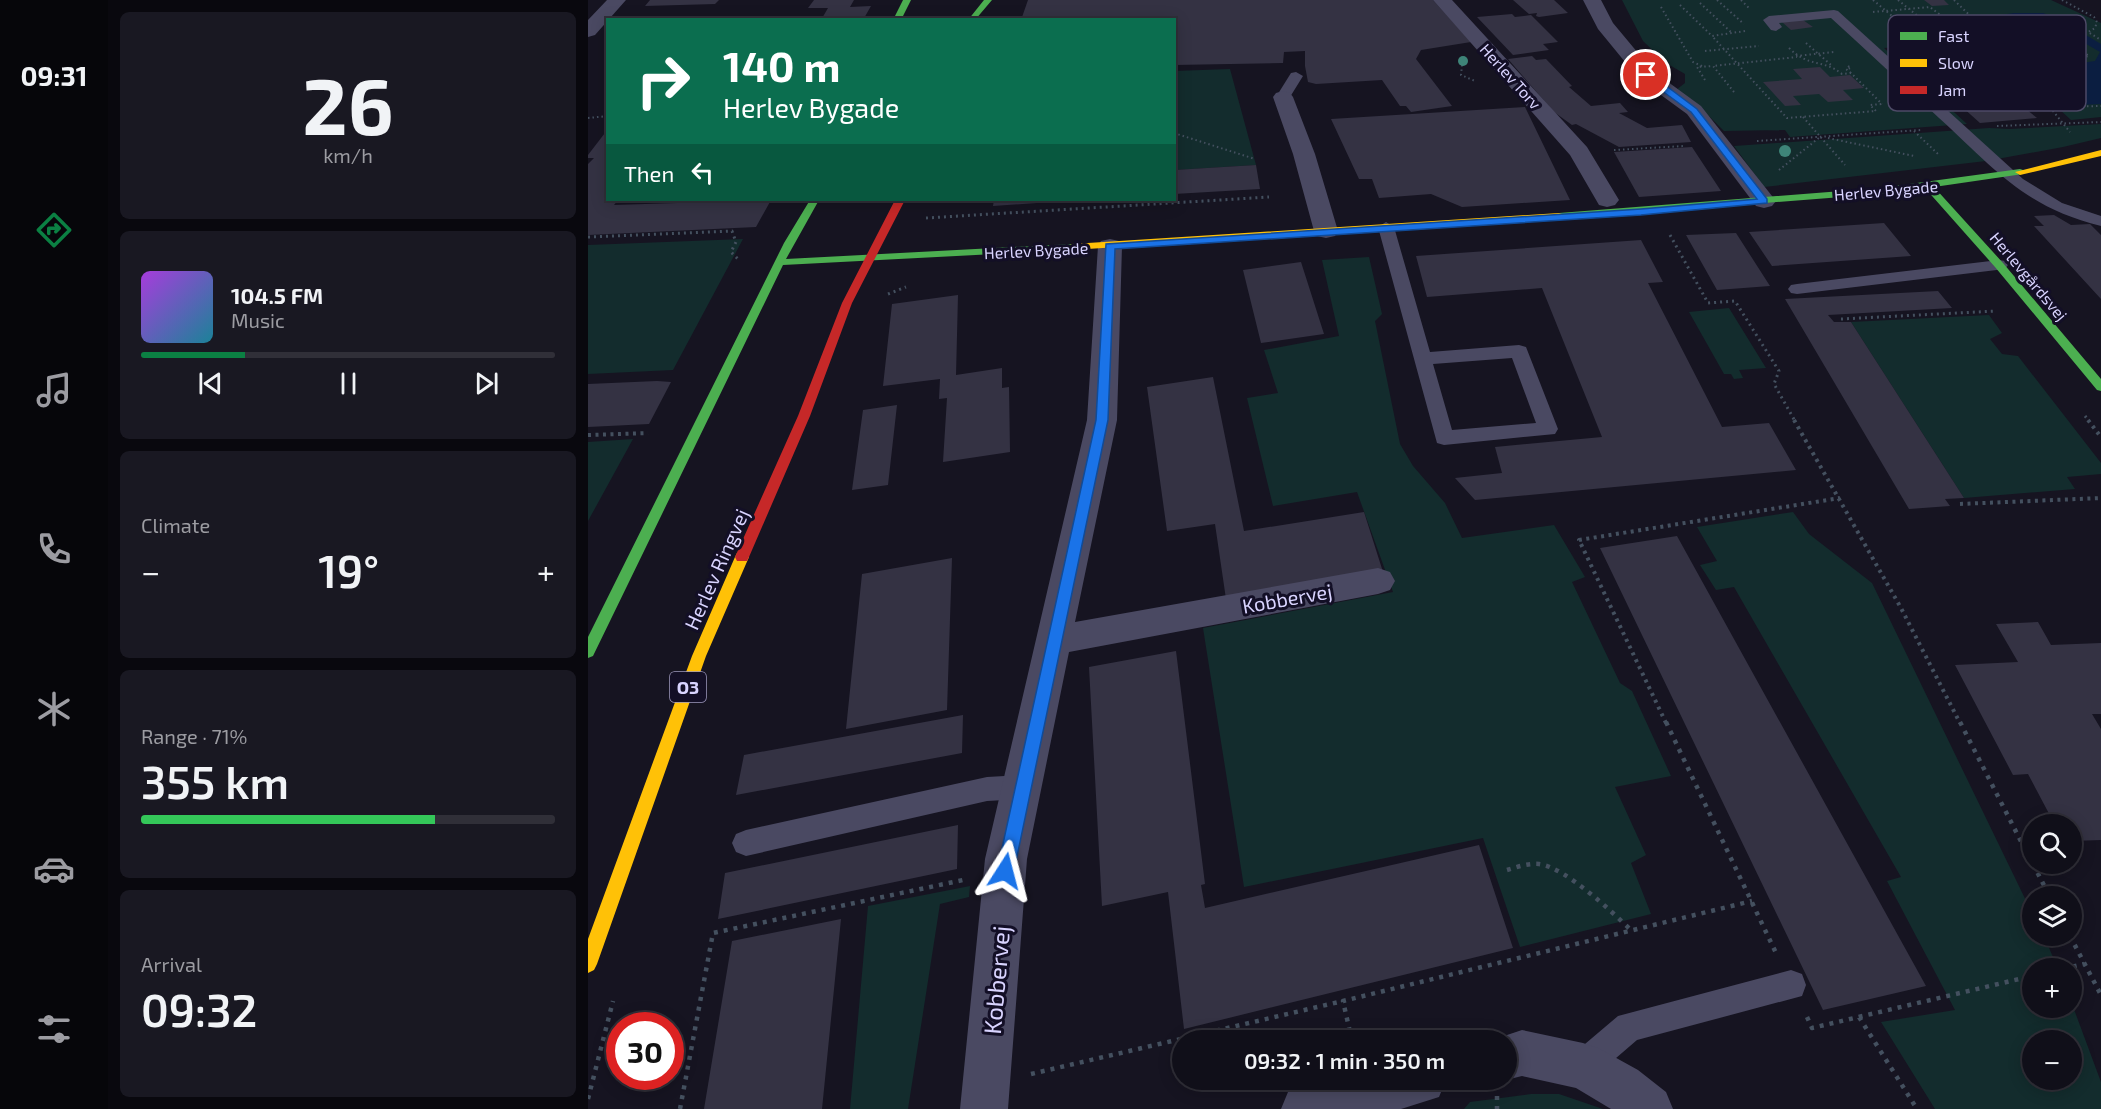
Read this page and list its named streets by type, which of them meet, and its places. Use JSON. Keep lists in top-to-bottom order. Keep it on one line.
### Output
{"streets":{"street":["Herlev Torv","Herlev Bygade","Herlevgårdsvej","Herlev Ringvej","Kobbervej","O3"]},"crossings":[["Herlev Bygade","Herlevgårdsvej"],["Herlev Bygade","Herlev Ringvej"],["Herlev Bygade","Kobbervej"]],"legend":["Fast","Slow","Jam"],"page":{"tabs":"09:31","tile":[["26","km/h"],"Climate",["Range · 71%","355 km"],["Arrival","09:32"]],"turn":["140 m","Herlev Bygade"],"then":"Then","song":["104.5 FM","Music"],"heat":["−","19°","+"],"map_buttons":["+","−"],"limit":"30","trip":"09:32 · 1 min · 350 m"}}
